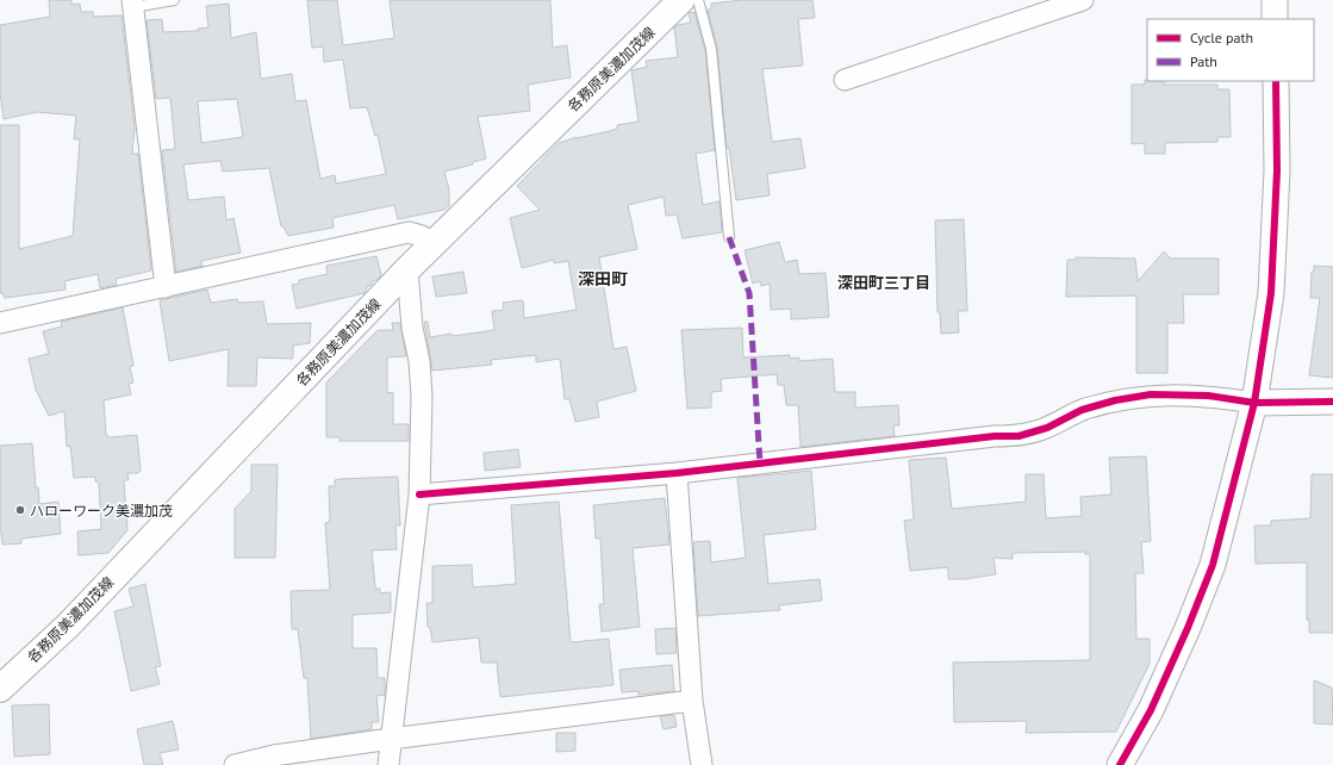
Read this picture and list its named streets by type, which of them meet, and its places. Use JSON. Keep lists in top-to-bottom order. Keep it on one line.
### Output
{"streets":{"main road":["各務原美濃加茂線"]},"districts":["深田町","深田町三丁目"],"places":["ハローワーク美濃加茂"],"legend":["Cycle path","Path"]}
